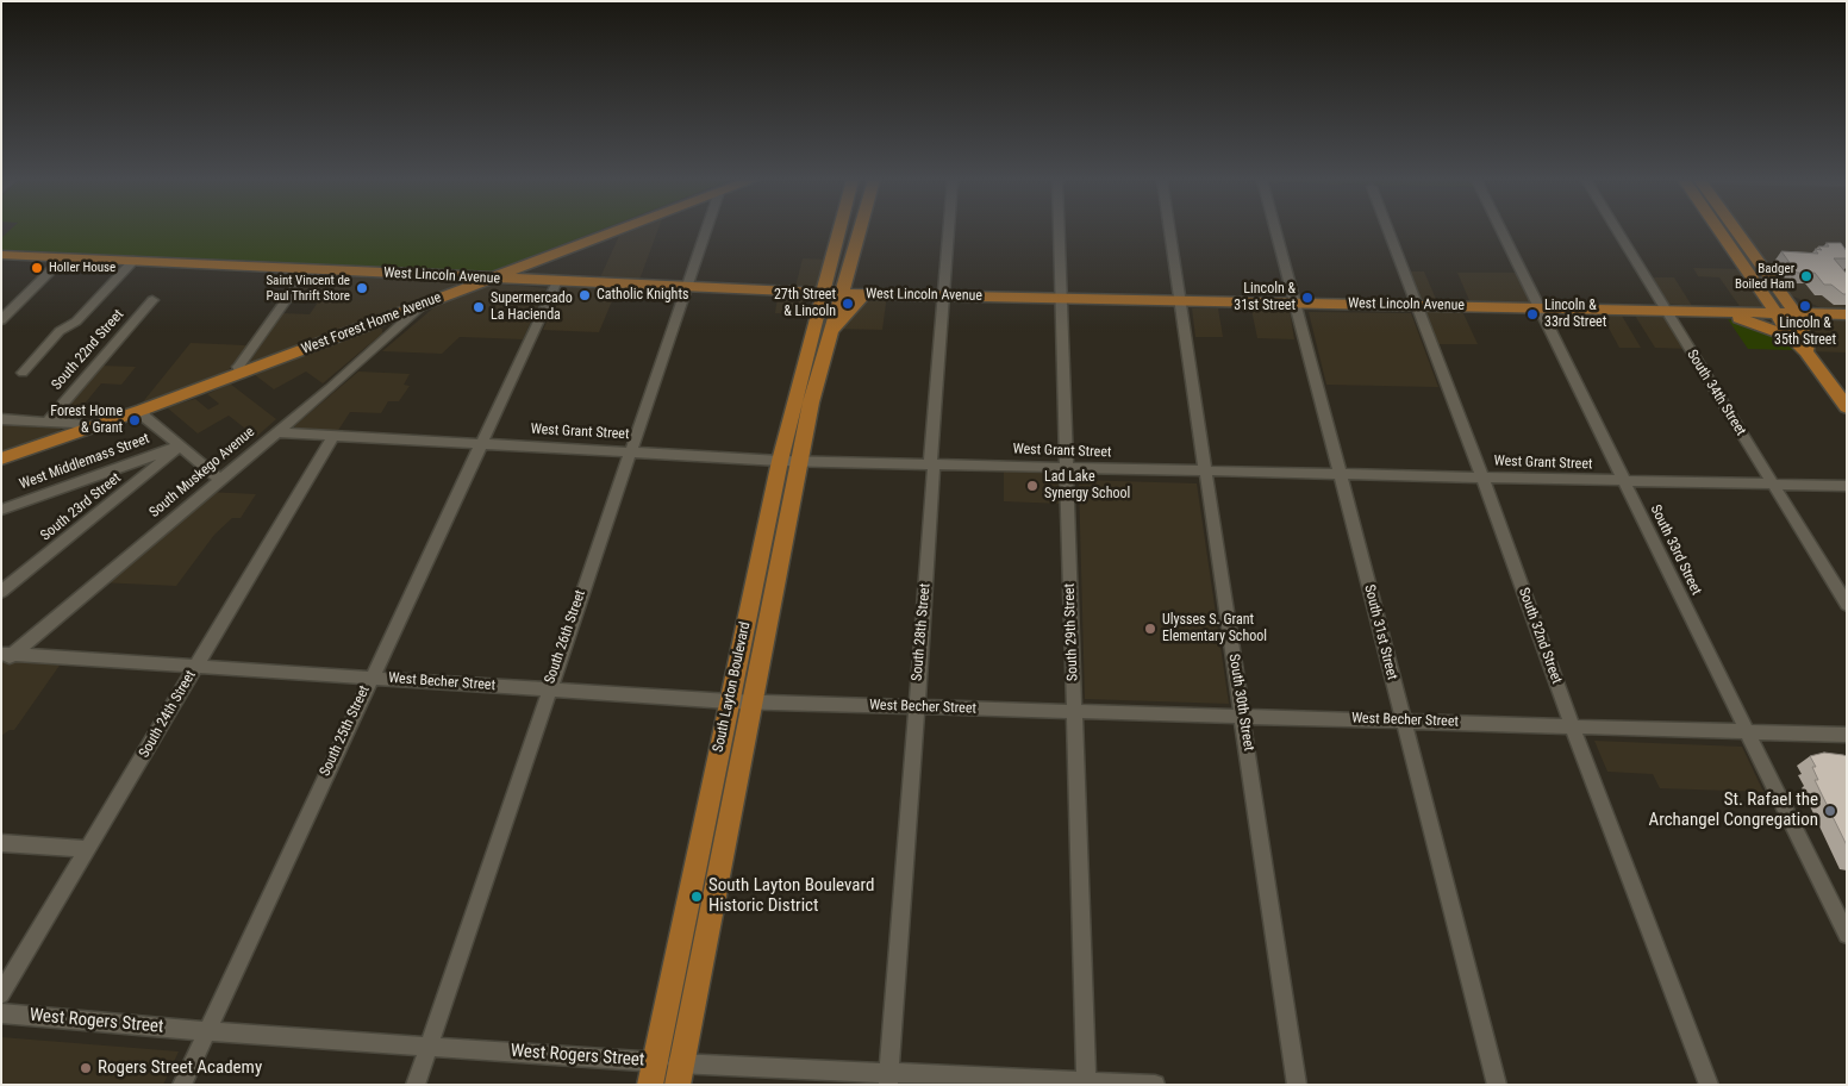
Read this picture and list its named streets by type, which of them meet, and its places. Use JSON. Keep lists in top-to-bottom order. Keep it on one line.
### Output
{"streets":{"main road":["West Lincoln Avenue","West Forest Home Avenue","South Layton Boulevard"],"street":["South 22nd Street","South 34th Street","West Grant Street","West Middlemass Street","South Muskego Avenue","South 23rd Street","South 33rd Street","South 28th Street","South 29th Street","South 31st Street","South 32nd Street","South 26th Street","West Becher Street","South 30th Street","South 24th Street","South 25th Street","West Rogers Street"]},"crossings":[["West Lincoln Avenue","West Forest Home Avenue"],["West Lincoln Avenue","South 34th Street"],["West Lincoln Avenue","South 33rd Street"],["West Lincoln Avenue","South 28th Street"],["West Lincoln Avenue","South 29th Street"],["West Lincoln Avenue","South 31st Street"],["West Lincoln Avenue","South 32nd Street"],["West Lincoln Avenue","South 26th Street"],["West Lincoln Avenue","South Layton Boulevard"],["West Lincoln Avenue","South 30th Street"],["West Lincoln Avenue","South 25th Street"],["West Forest Home Avenue","South Muskego Avenue"],["South 34th Street","West Grant Street"],["West Grant Street","South Muskego Avenue"],["West Grant Street","South 33rd Street"],["West Grant Street","South 28th Street"],["West Grant Street","South 29th Street"],["West Grant Street","South 31st Street"],["West Grant Street","South 32nd Street"],["West Grant Street","South 26th Street"],["West Grant Street","South Layton Boulevard"],["West Grant Street","South 30th Street"],["West Grant Street","South 24th Street"],["West Grant Street","South 25th Street"],["West Middlemass Street","South 23rd Street"],["South Muskego Avenue","West Becher Street"],["South 33rd Street","West Becher Street"],["South 28th Street","West Becher Street"],["South 28th Street","West Rogers Street"],["South 29th Street","West Becher Street"],["South 29th Street","West Rogers Street"],["South 31st Street","West Becher Street"],["South 32nd Street","West Becher Street"],["South 26th Street","West Becher Street"],["South 26th Street","West Rogers Street"],["West Becher Street","South Layton Boulevard"],["West Becher Street","South 30th Street"],["West Becher Street","South 24th Street"],["West Becher Street","South 25th Street"],["South Layton Boulevard","West Rogers Street"],["South 25th Street","West Rogers Street"]],"places":["Holler House","Badger Boiled Ham","Saint Vincent de Paul Thrift Store","Catholic Knights","Lincoln & 31st Street","27th Street & Lincoln","Lincoln & 35th Street","Supermercado La Hacienda","Lincoln & 33rd Street","Forest Home & Grant","Lad Lake Synergy School","Ulysses S. Grant Elementary School","St. Rafael the Archangel Congregation","South Layton Boulevard Historic District","Rogers Street Academy"]}
